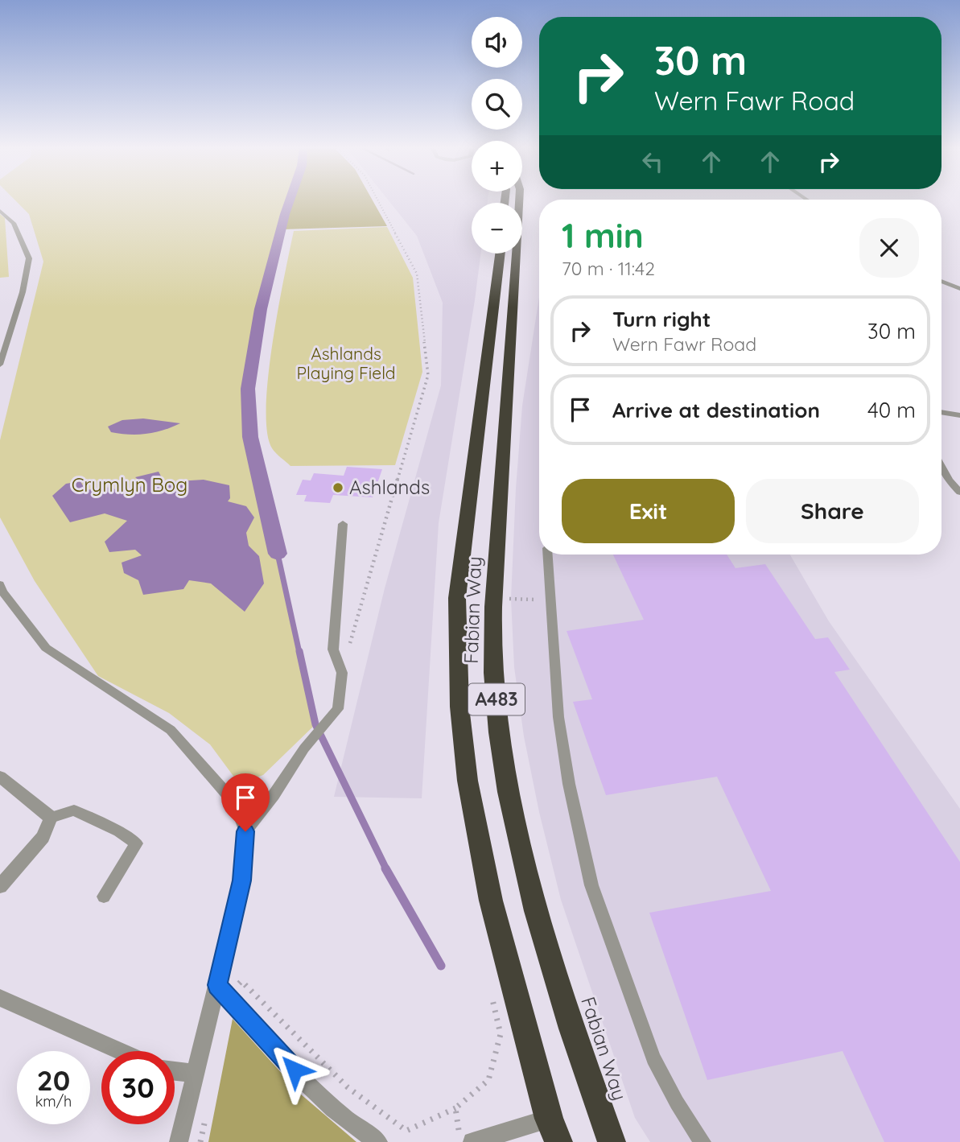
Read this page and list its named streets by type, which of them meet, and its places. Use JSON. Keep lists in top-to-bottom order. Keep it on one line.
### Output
{"streets":{"highway":["Fabian Way","A483"]},"parks":["Ashlands Playing Field","Crymlyn Bog"],"places":["Ashlands"],"page":{"map_buttons":["+","−"],"turn":["30 m","Wern Fawr Road"],"heading":["1 min","70 m · 11:42"],"list":[{"name":"Turn right","note":"Wern Fawr Road","value":"30 m"},{"name":"Arrive at destination","value":"40 m"}],"buttons":["Exit","Share"],"speed":"20 km/h","limit":"30"}}
